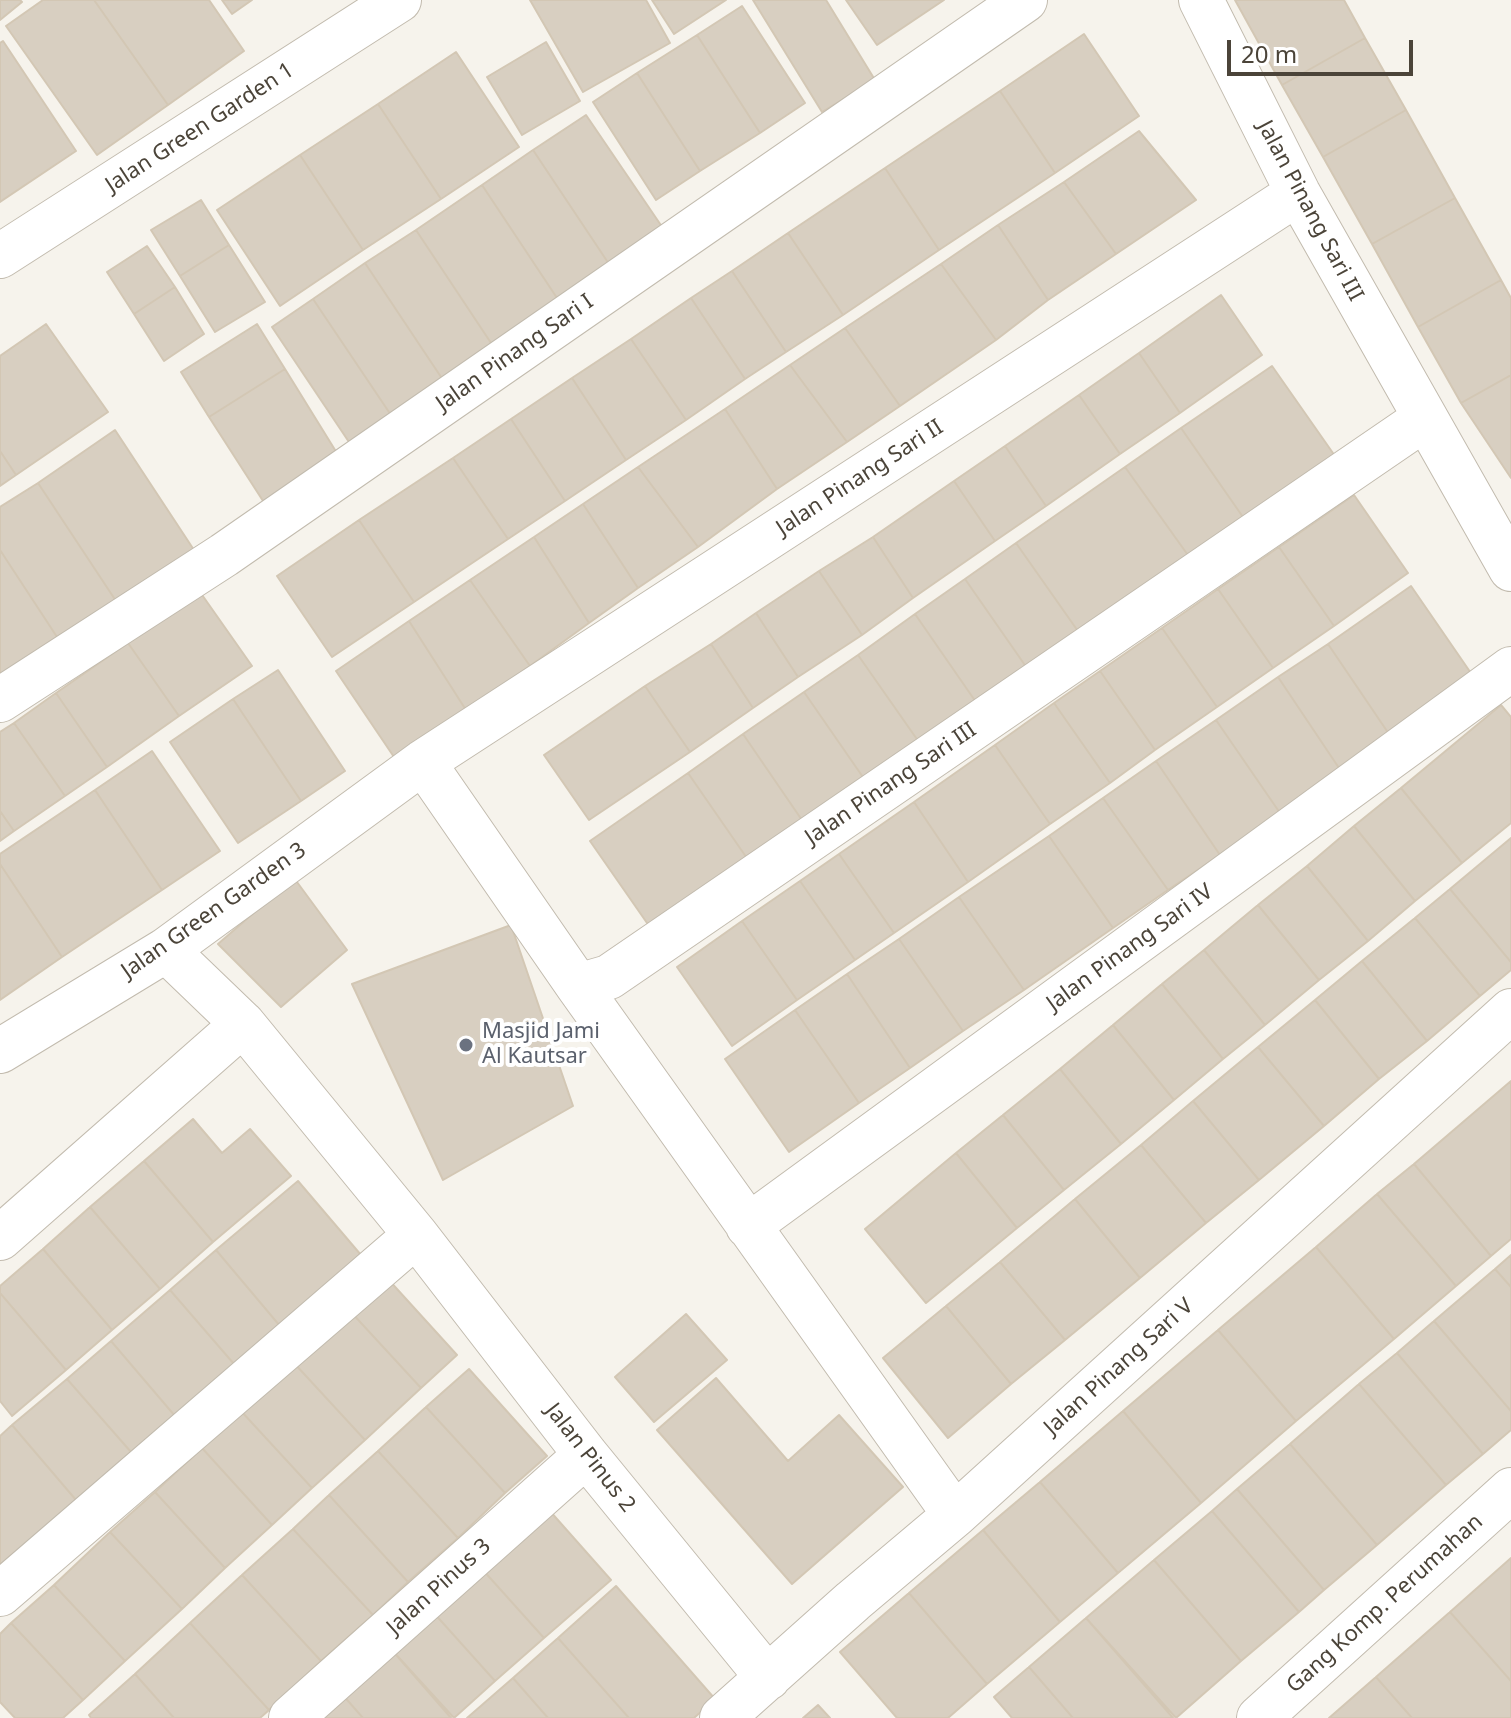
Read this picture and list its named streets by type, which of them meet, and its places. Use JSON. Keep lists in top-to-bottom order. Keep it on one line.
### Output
{"streets":{"street":["Jalan Green Garden 1","Jalan Pinang Sari III","Jalan Pinang Sari I","Jalan Pinang Sari II","Jalan Green Garden 3","Jalan Pinang Sari IV","Jalan Pinang Sari V","Jalan Pinus 2","Jalan Pinus 3","Gang Komp. Perumahan"]},"crossings":[["Jalan Pinang Sari III","Jalan Pinang Sari II"],["Jalan Pinang Sari II","Jalan Green Garden 3"],["Jalan Green Garden 3","Jalan Pinus 2"],["Jalan Pinang Sari V","Jalan Pinus 2"],["Jalan Pinus 2","Jalan Pinus 3"]],"places":["Masjid Jami Al Kautsar"],"scale_bar":"20 m"}
